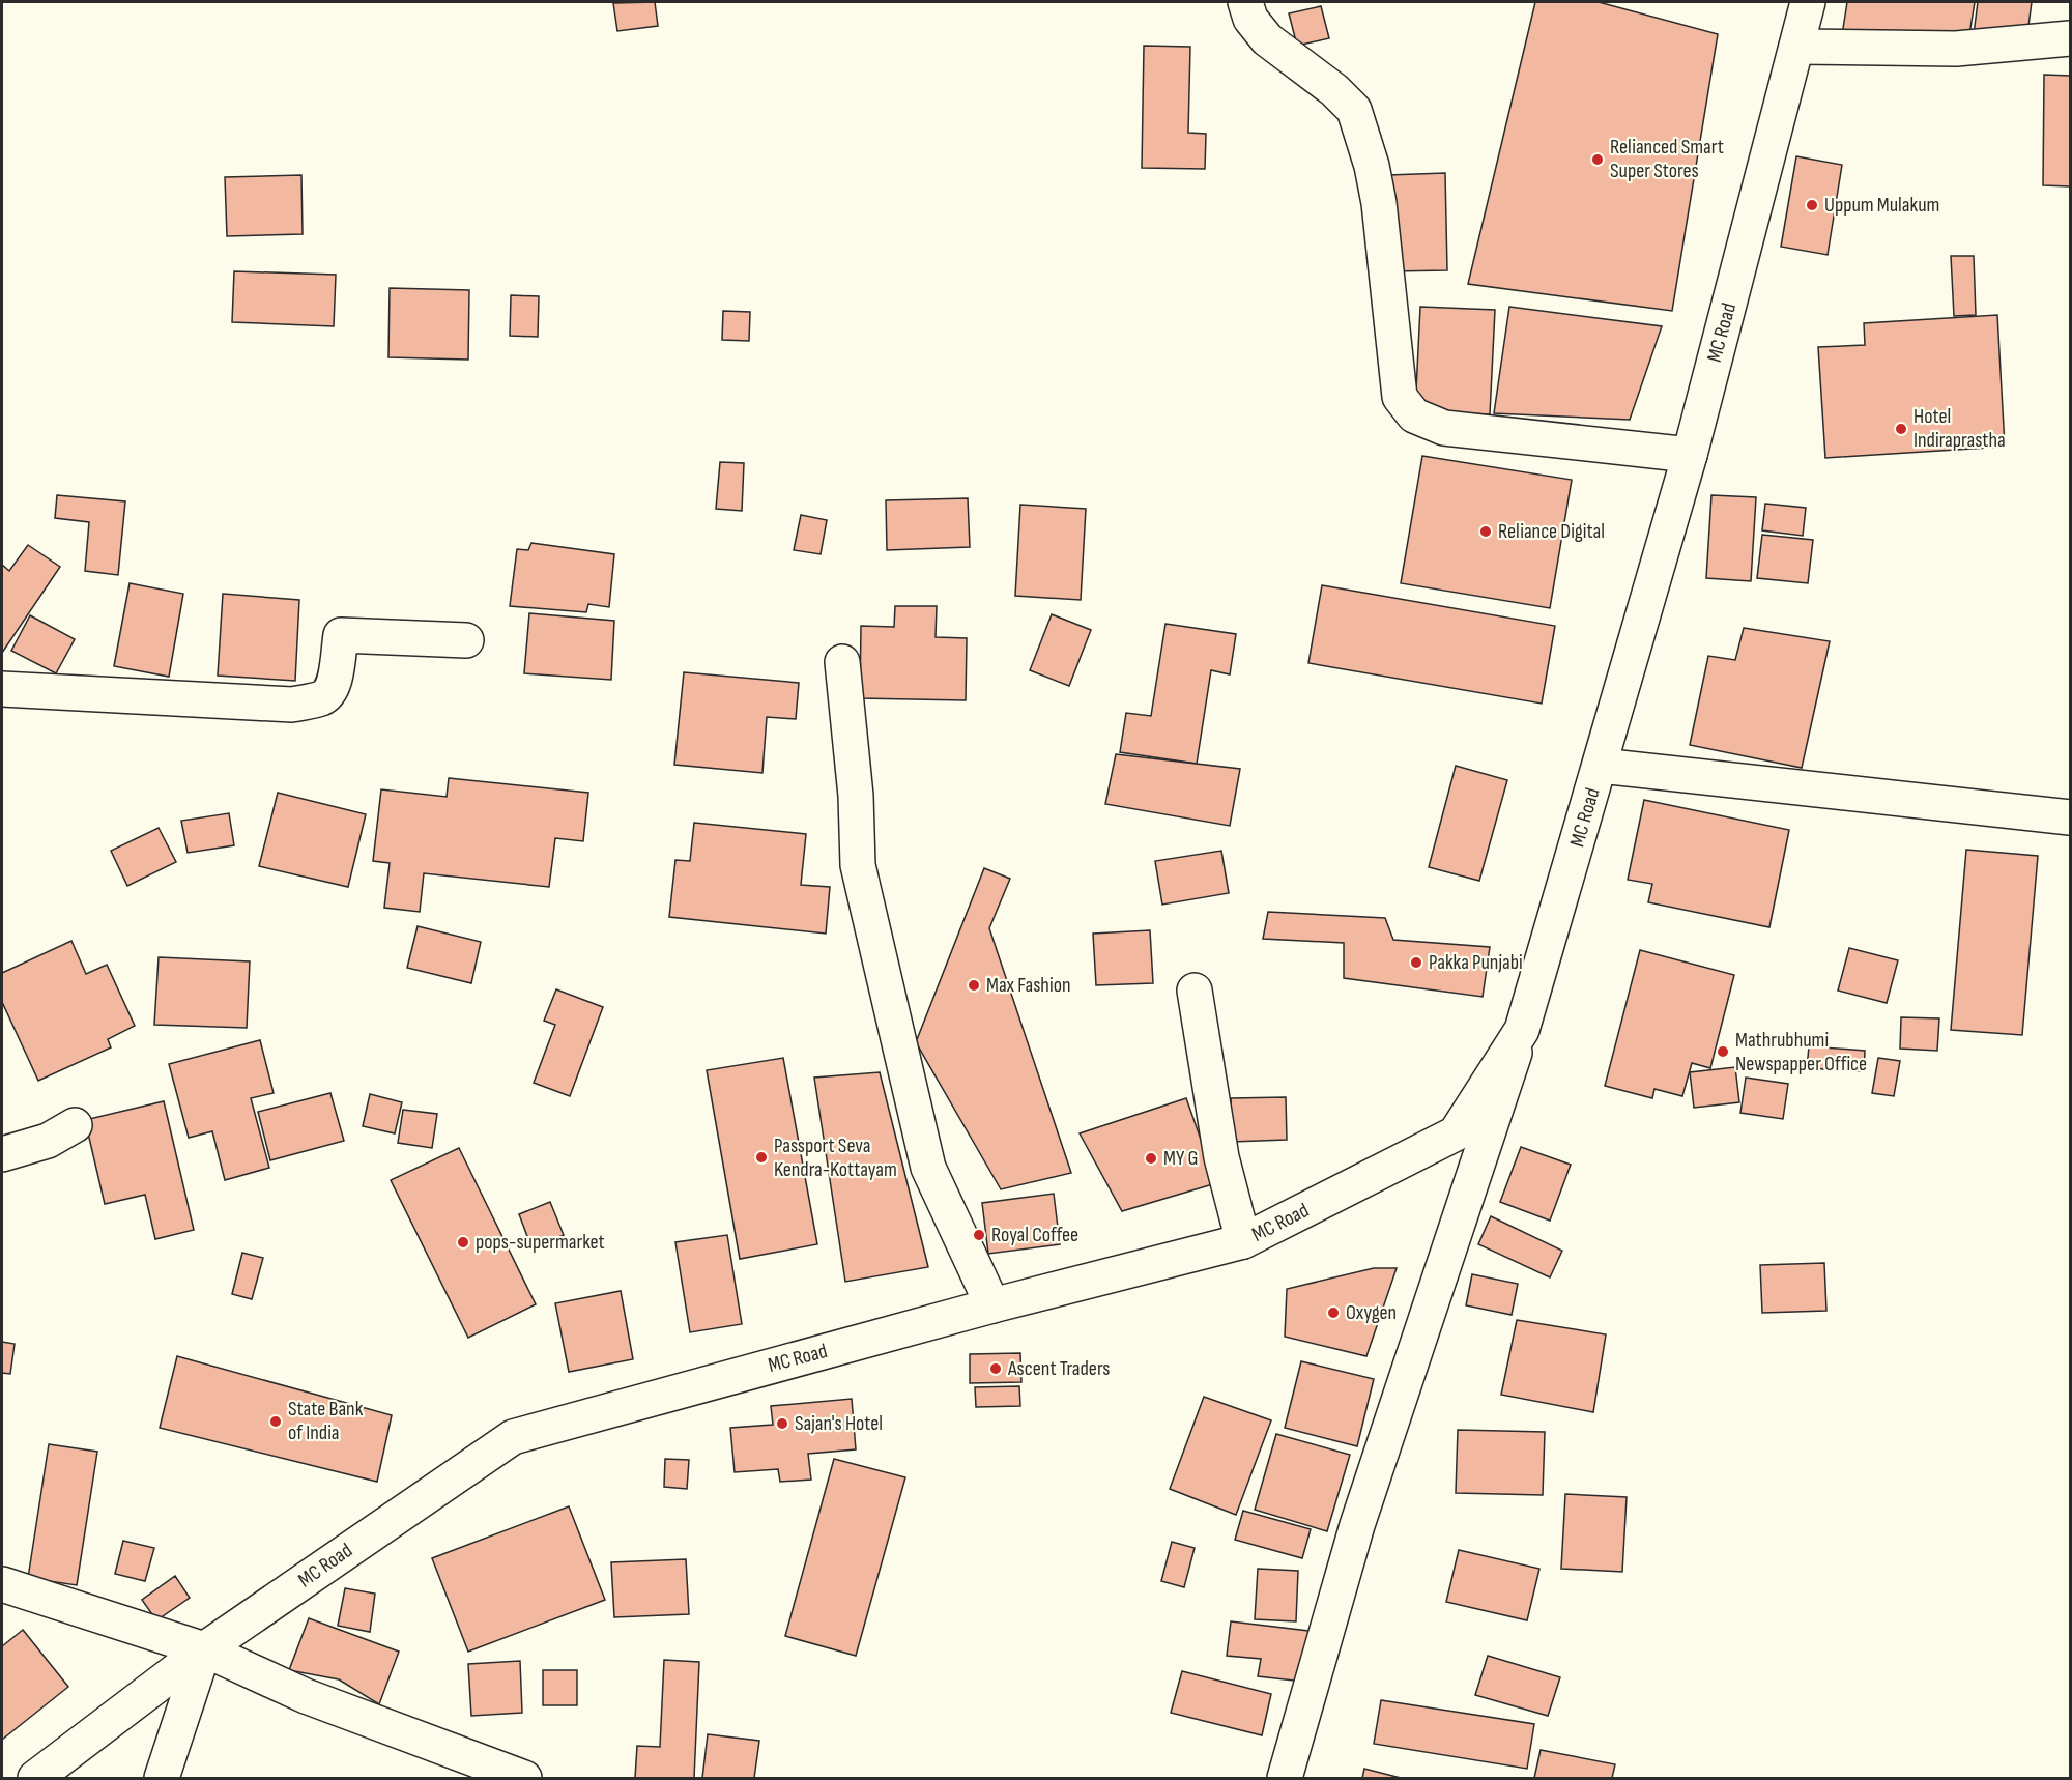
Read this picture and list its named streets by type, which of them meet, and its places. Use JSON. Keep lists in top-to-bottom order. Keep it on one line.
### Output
{"streets":{"street":["MC Road"]},"places":["Relianced Smart Super Stores","Uppum Mulakum","Hotel Indiraprastha","Reliance Digital","Pakka Punjabi","Max Fashion","Mathrubhumi Newspapper Office","Passport Seva Kendra-Kottayam","MY G","Royal Coffee","pops-supermarket","Oxygen","Ascent Traders","State Bank of India","Sajan's Hotel"]}
